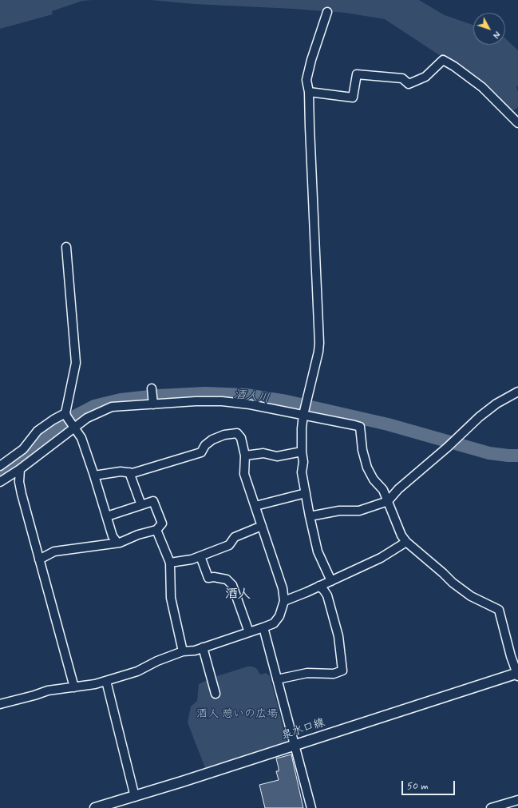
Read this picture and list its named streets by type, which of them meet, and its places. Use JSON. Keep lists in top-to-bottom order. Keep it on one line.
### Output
{"streets":{"main road":["泉水口線"]},"districts":["酒人"],"water":["酒人川"],"parks":["酒人 憩いの広場"],"scale_bar":"50 m","north":"bottom right"}
